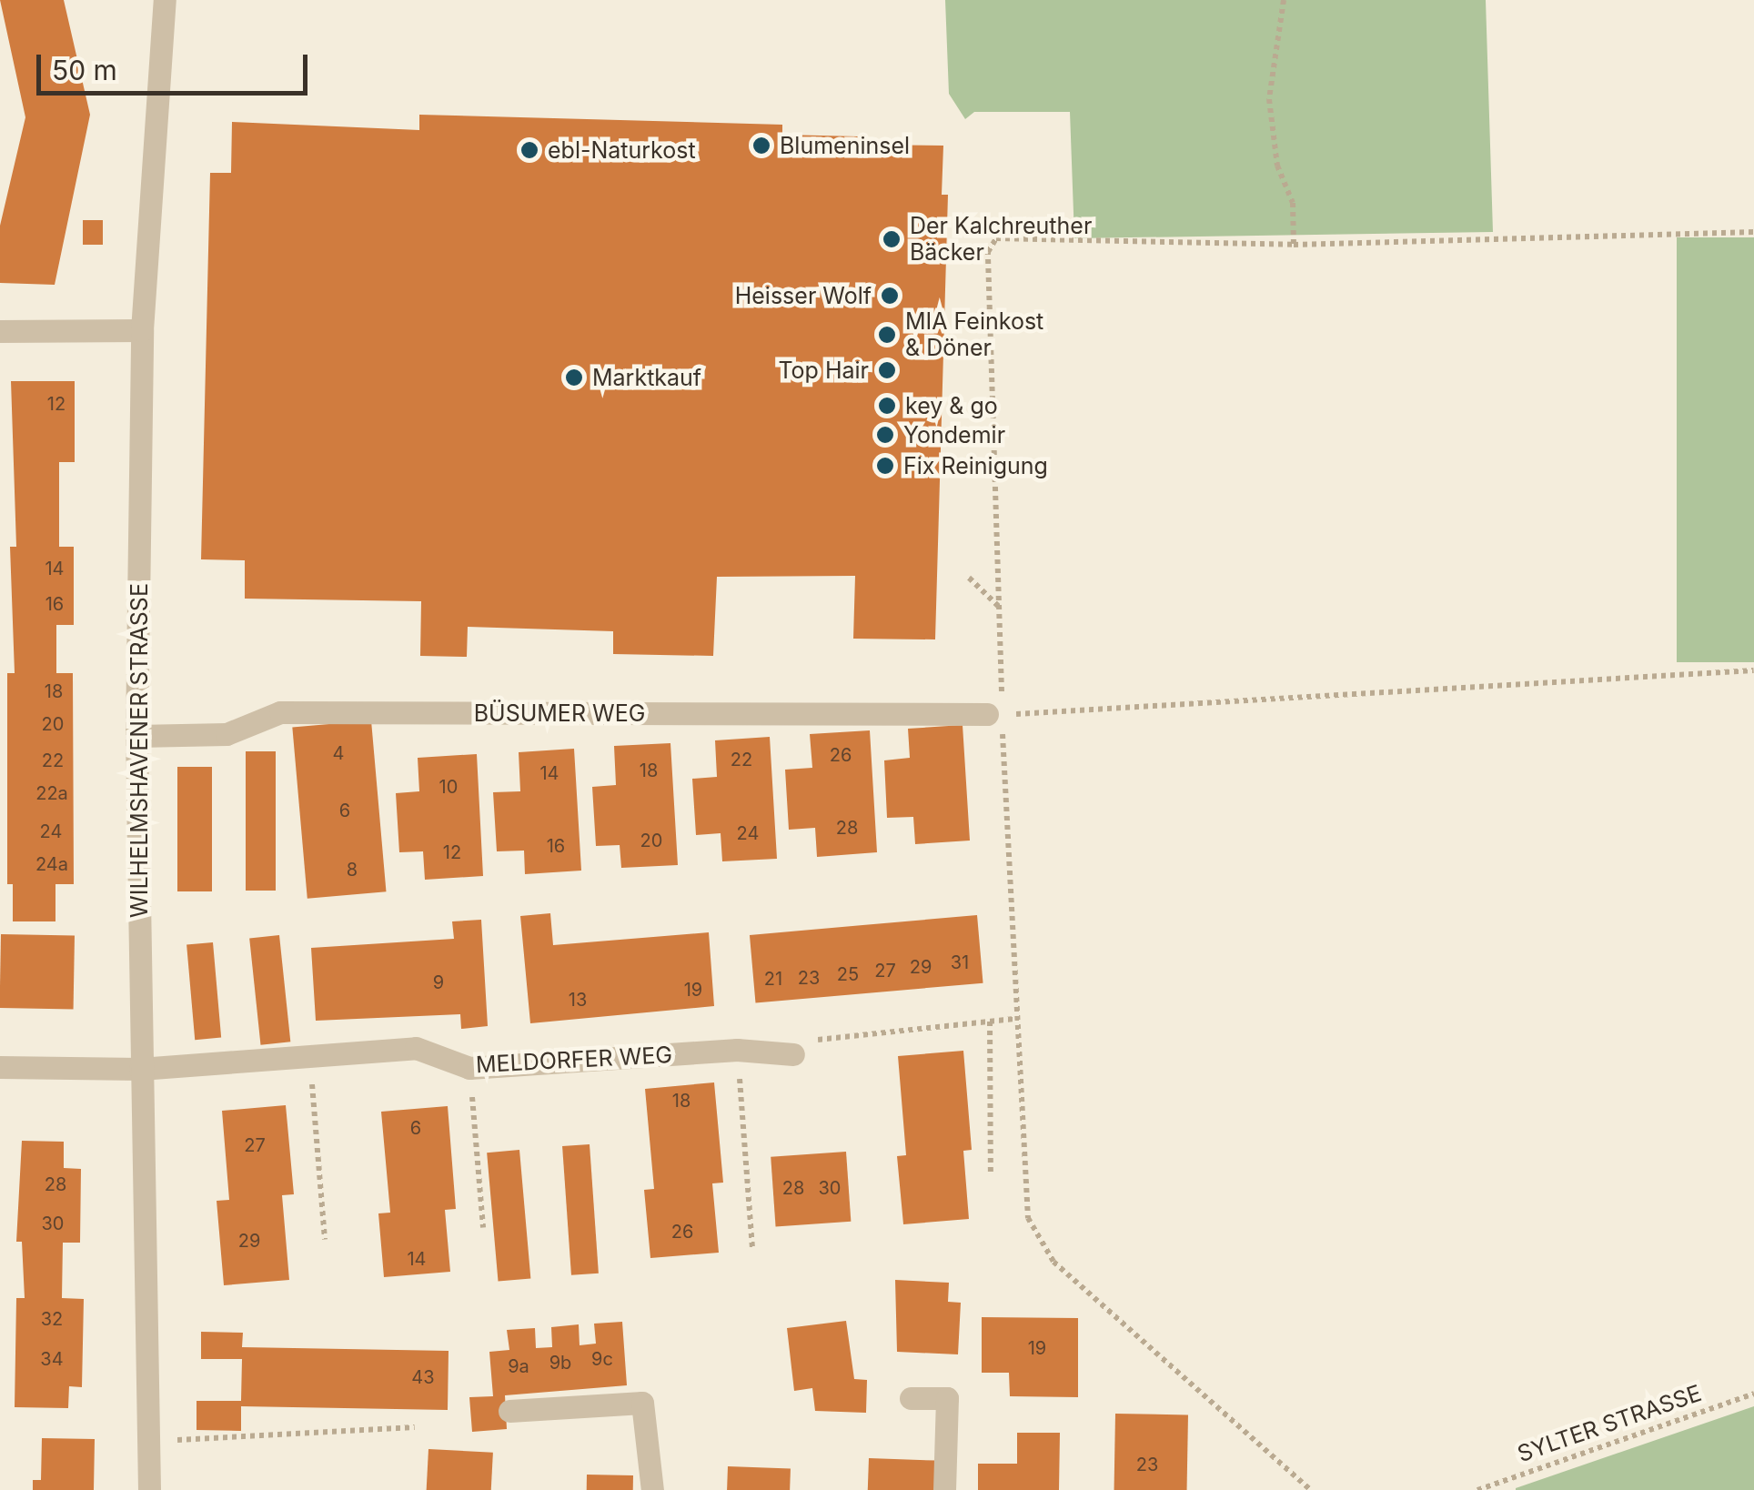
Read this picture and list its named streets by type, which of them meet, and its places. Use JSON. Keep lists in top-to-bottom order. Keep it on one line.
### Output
{"streets":{"street":["BÜSUMER WEG","WILHELMSHAVENER STRASSE","MELDORFER WEG"],"path":["SYLTER STRASSE"]},"crossings":[["BÜSUMER WEG","WILHELMSHAVENER STRASSE"],["WILHELMSHAVENER STRASSE","MELDORFER WEG"]],"places":["Blumeninsel","ebl-Naturkost","Der Kalchreuther Bäcker","Heisser Wolf","MIA Feinkost & Döner","Top Hair","Marktkauf","key & go","Yondemir","Fix Reinigung"],"house_numbers":["12","14","16","18","20","4","26","22","22","18","14","10","22a","6","28","24","24","20","16","12","24a","8","31","29","27","25","23","21","9","19","13","18","6","27","28","28","30","30","26","29","14","32","19","34","9c","9b","9a","43","23"],"scale_bar":"50 m"}
